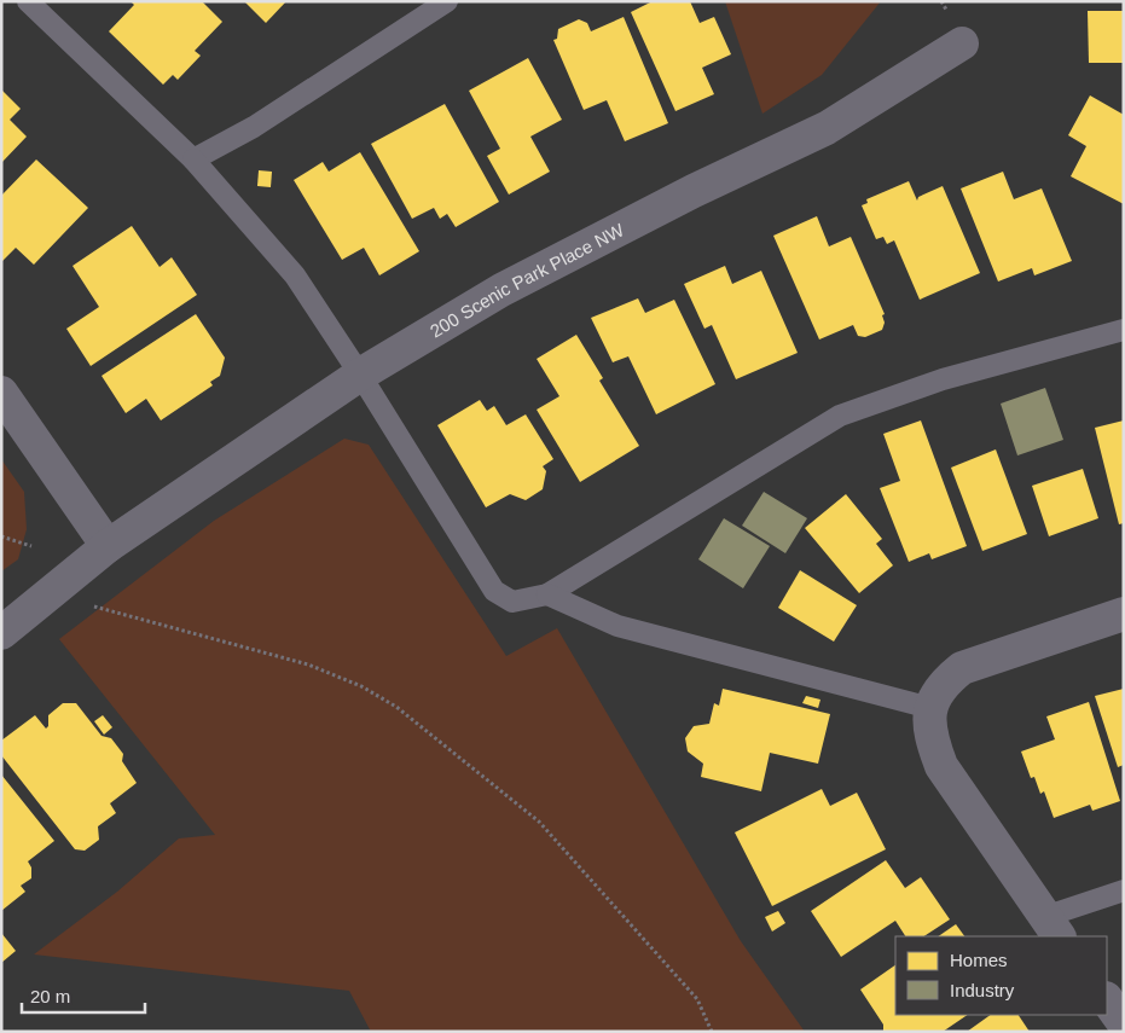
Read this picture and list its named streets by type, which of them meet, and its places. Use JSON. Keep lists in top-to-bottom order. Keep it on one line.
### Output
{"streets":{"street":["200 Scenic Park Place NW"]},"legend":["Homes","Industry"],"scale_bar":"20 m"}
